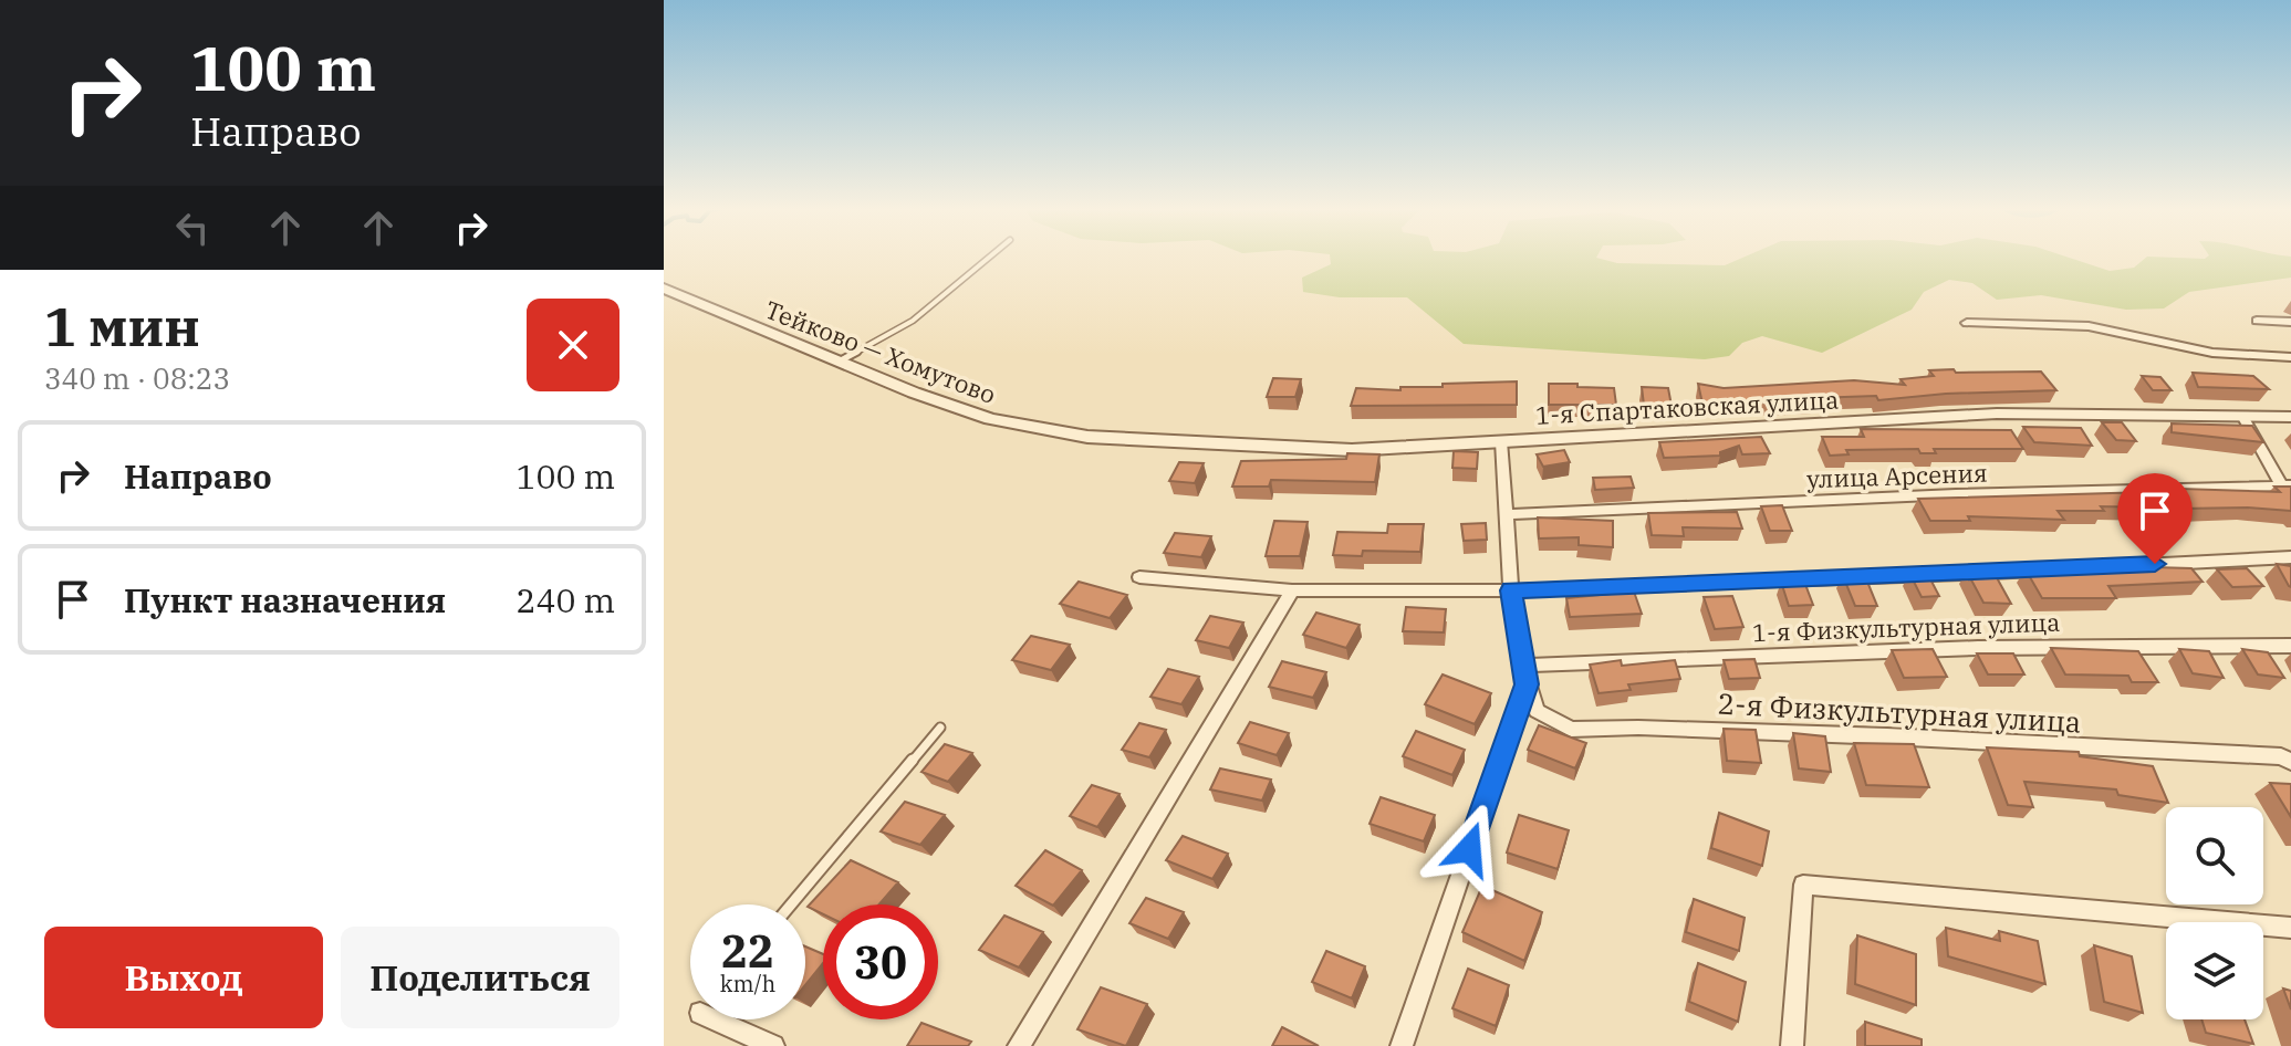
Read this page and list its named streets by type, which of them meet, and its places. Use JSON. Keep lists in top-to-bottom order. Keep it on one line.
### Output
{"streets":{"street":["Тейково — Хомутово","1-я Спартаковская улица","улица Арсения","1-я Физкультурная улица","2-я Физкультурная улица"]},"crossings":[["Тейково — Хомутово","1-я Спартаковская улица"]],"page":{"turn":["100 m","Направо"],"heading":["1 мин","340 m · 08:23"],"list":[{"name":"Направо","value":"100 m"},{"name":"Пункт назначения","value":"240 m"}],"speed":"22 km/h","limit":"30","buttons":["Выход","Поделиться"]}}
